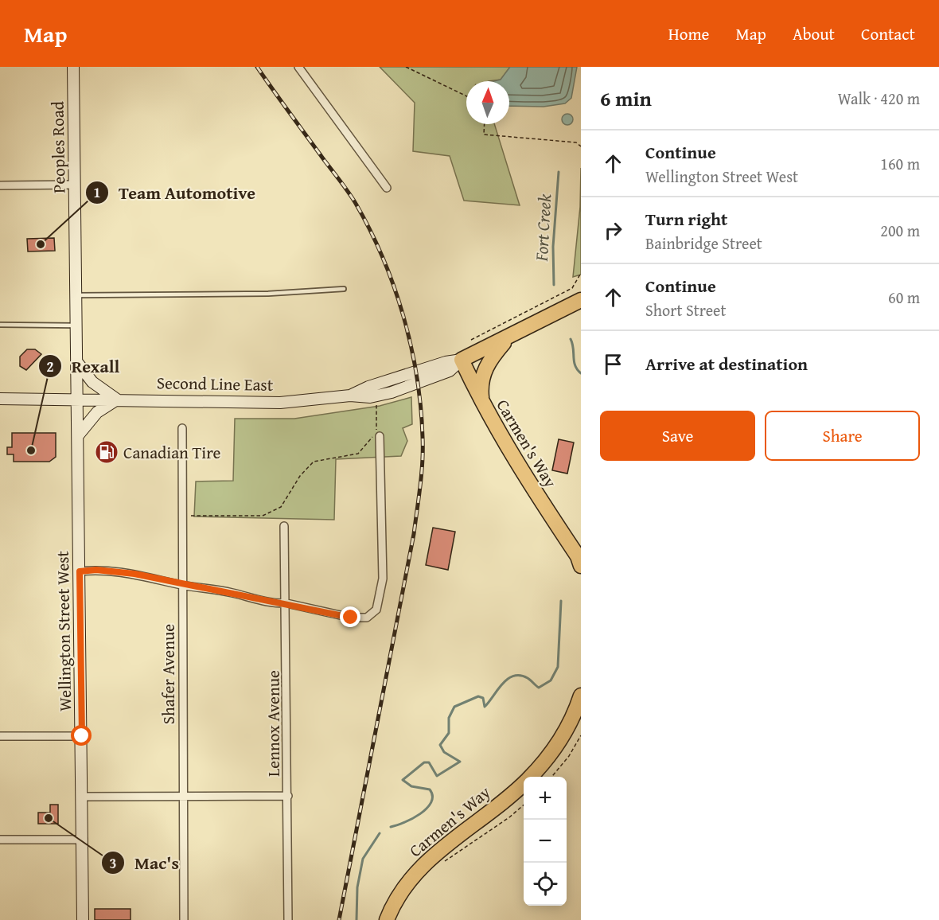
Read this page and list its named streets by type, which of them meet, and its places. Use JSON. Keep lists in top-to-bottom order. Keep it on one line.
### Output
{"streets":{"highway":["Second Line East","Carmen's Way"],"main road":["Peoples Road","Wellington Street West"],"street":["Shafer Avenue","Lennox Avenue"]},"crossings":[["Peoples Road","Second Line East"],["Peoples Road","Wellington Street West"],["Second Line East","Carmen's Way"],["Second Line East","Wellington Street West"]],"water":["Fort Creek"],"places":{"other":["Team Automotive","Rexall","Mac's"],"fuel station":["Canadian Tire"]},"north":"top","page":{"header":"Map","nav":["Home","Map","About","Contact"],"heading":["6 min","Walk · 420 m"],"list":[["Continue","Wellington Street West","160 m"],["Turn right","Bainbridge Street","200 m"],["Continue","Short Street","60 m"],"Arrive at destination"],"buttons":["Save","Share"],"map_buttons":["+","−"]}}
